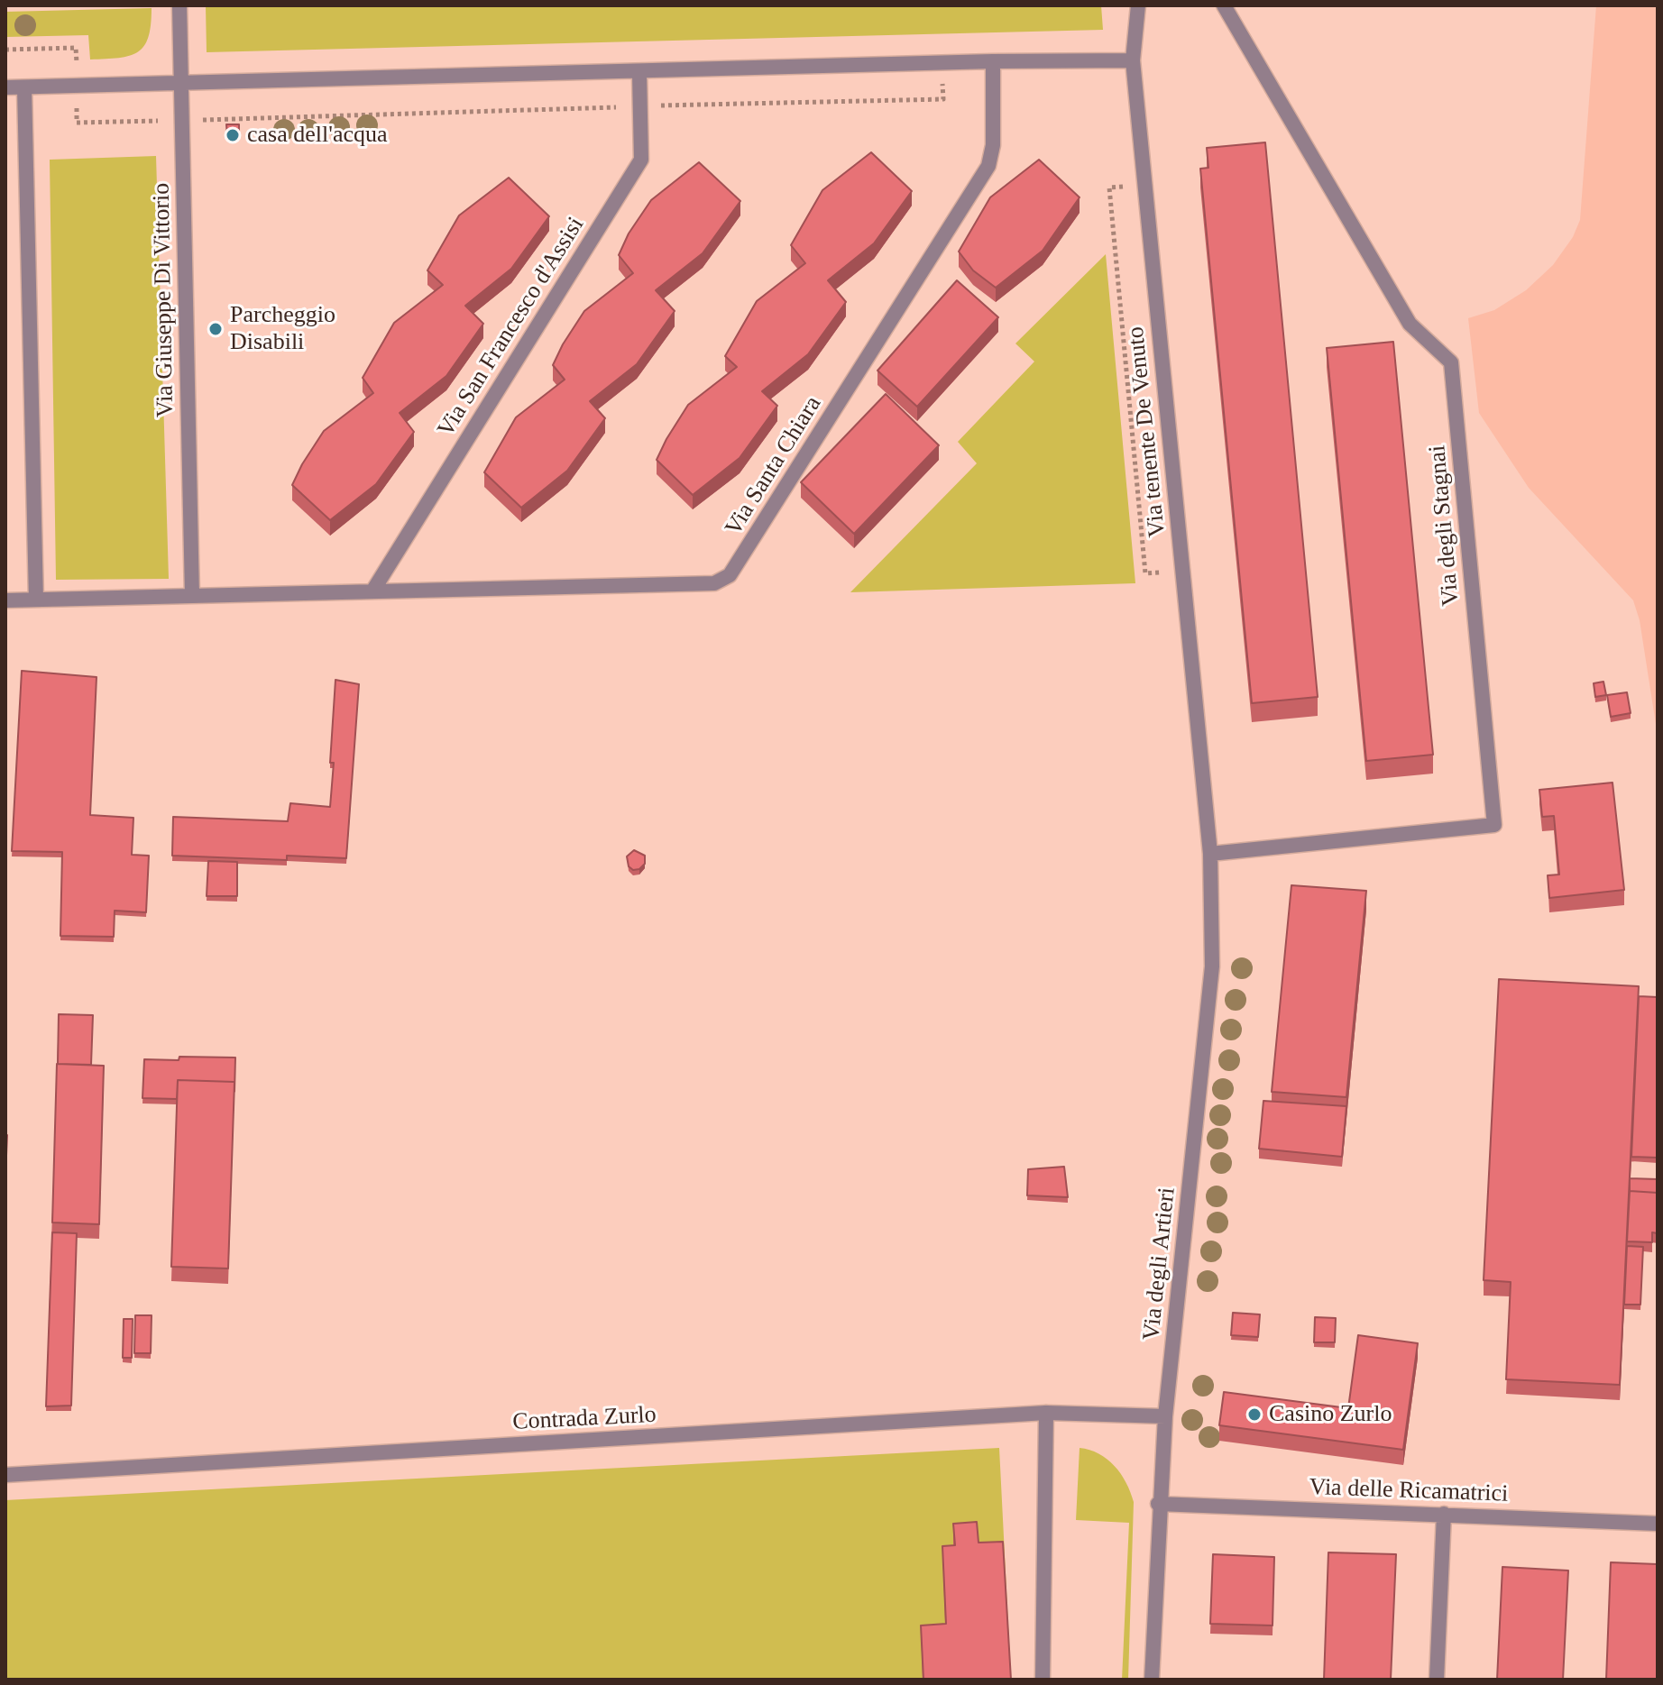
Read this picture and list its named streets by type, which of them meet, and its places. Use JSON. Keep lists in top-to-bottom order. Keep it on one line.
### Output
{"streets":{"street":["Via Giuseppe Di Vittorio","Via San Francesco d'Assisi","Via tenente De Venuto","Via Santa Chiara","Via degli Stagnai","Via degli Artieri","Contrada Zurlo","Via delle Ricamatrici"]},"crossings":[["Via Giuseppe Di Vittorio","Via Santa Chiara"],["Via San Francesco d'Assisi","Via Santa Chiara"],["Via tenente De Venuto","Via degli Stagnai"],["Via tenente De Venuto","Via degli Artieri"],["Via degli Stagnai","Via degli Artieri"],["Via degli Artieri","Contrada Zurlo"],["Via degli Artieri","Via delle Ricamatrici"]],"places":["casa dell'acqua","Parcheggio Disabili","Casino Zurlo"]}
